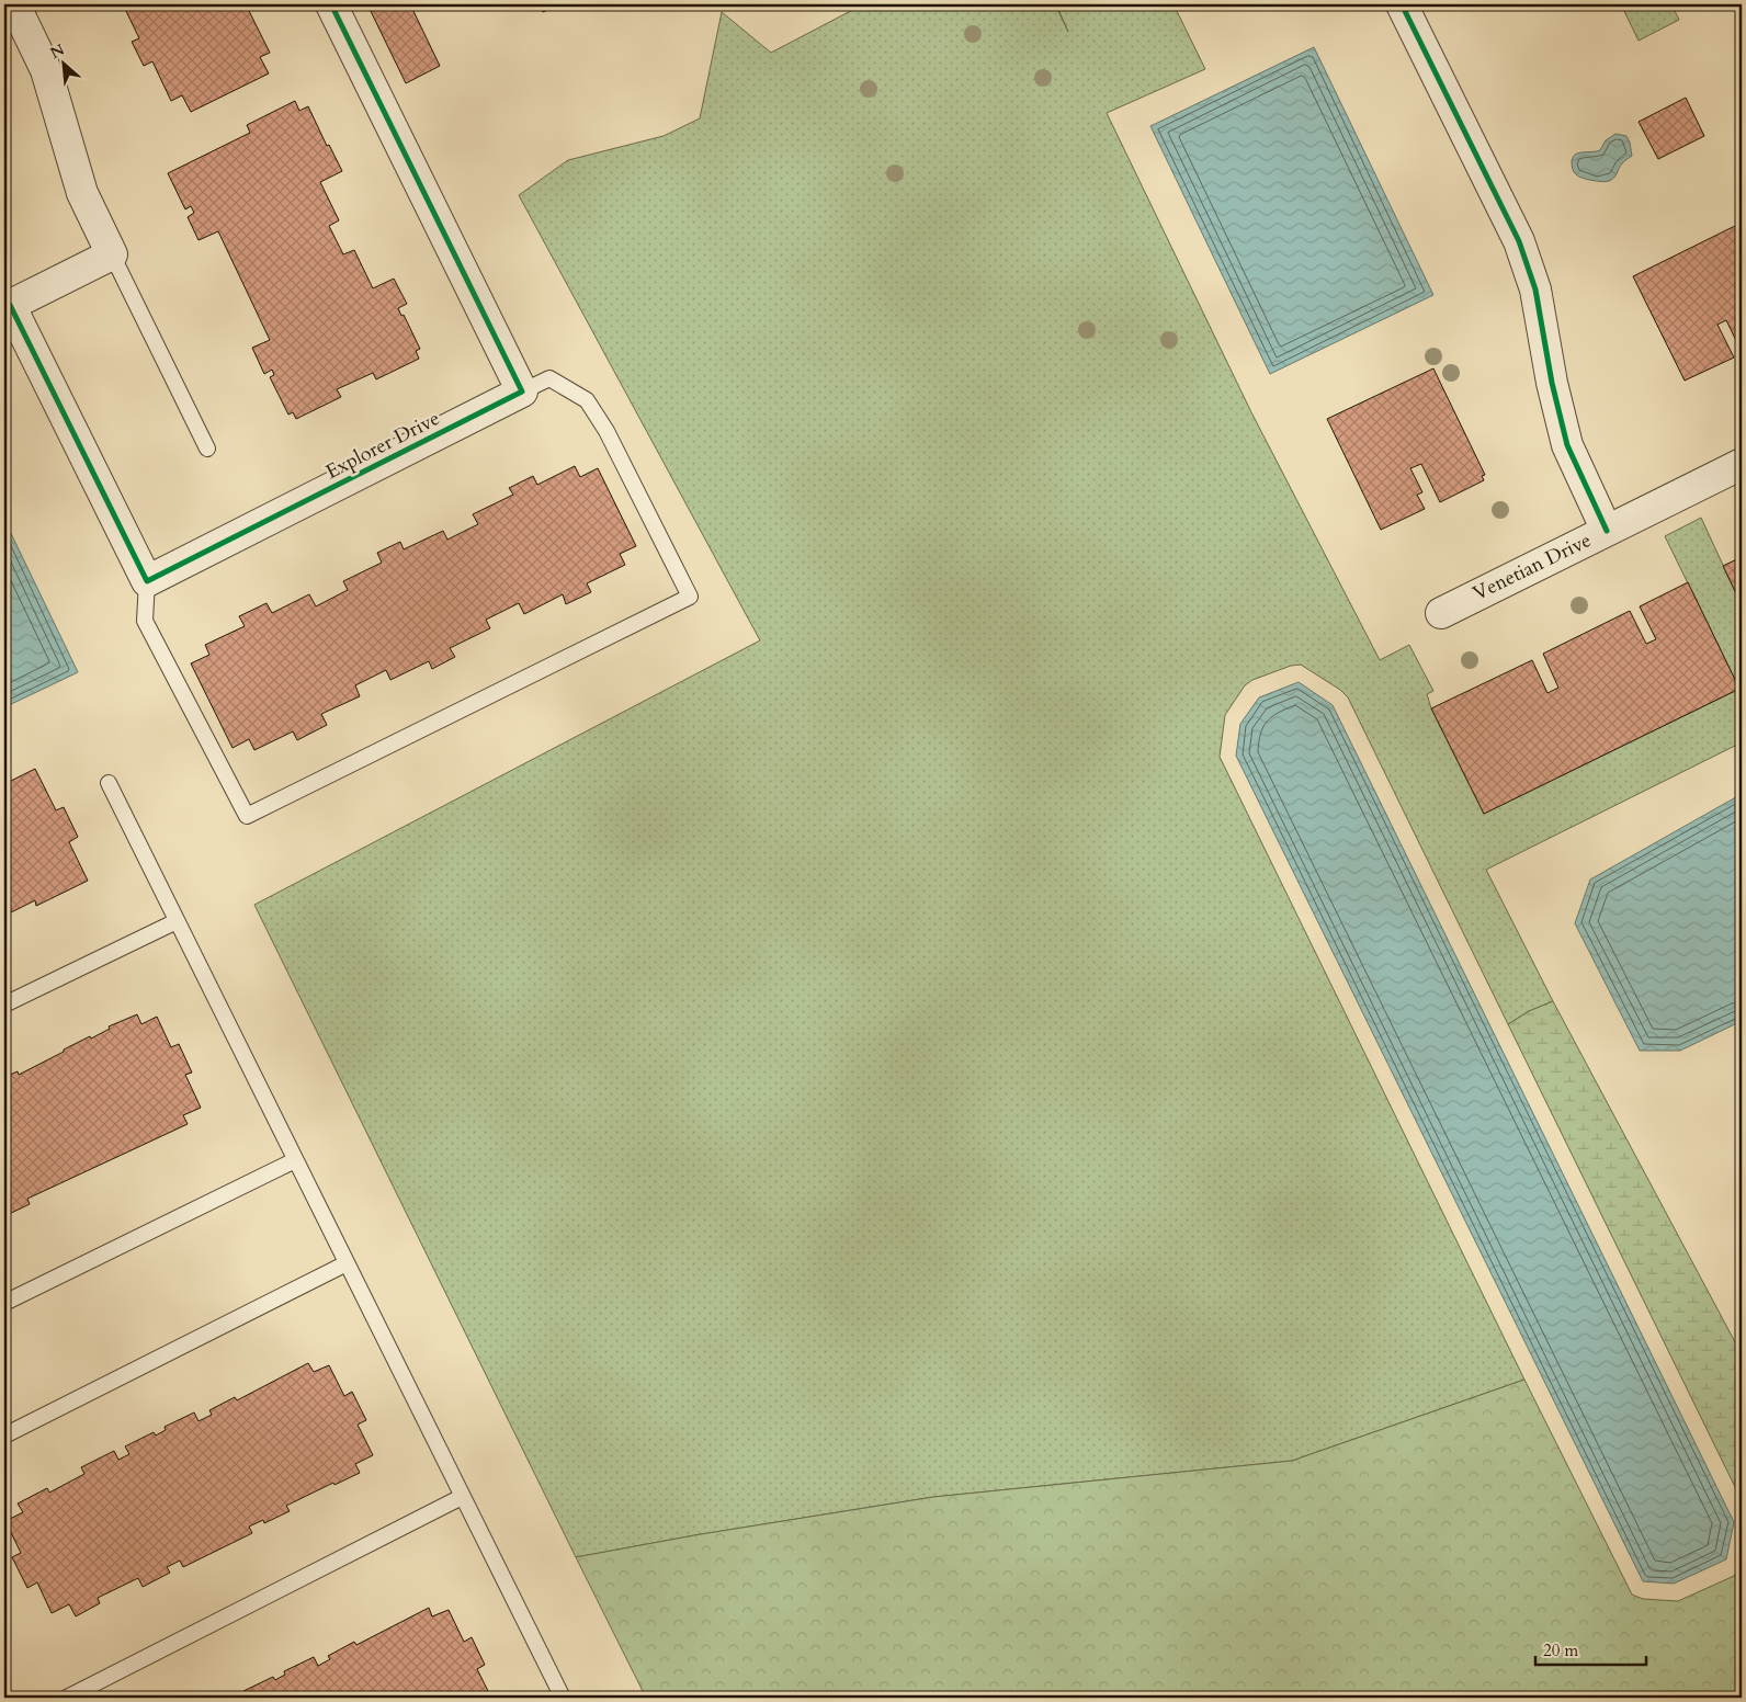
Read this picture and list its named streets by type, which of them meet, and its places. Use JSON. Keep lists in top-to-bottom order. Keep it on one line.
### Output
{"streets":{"street":["Explorer Drive","Venetian Drive"]},"scale_bar":"20 m","north":"top left"}
